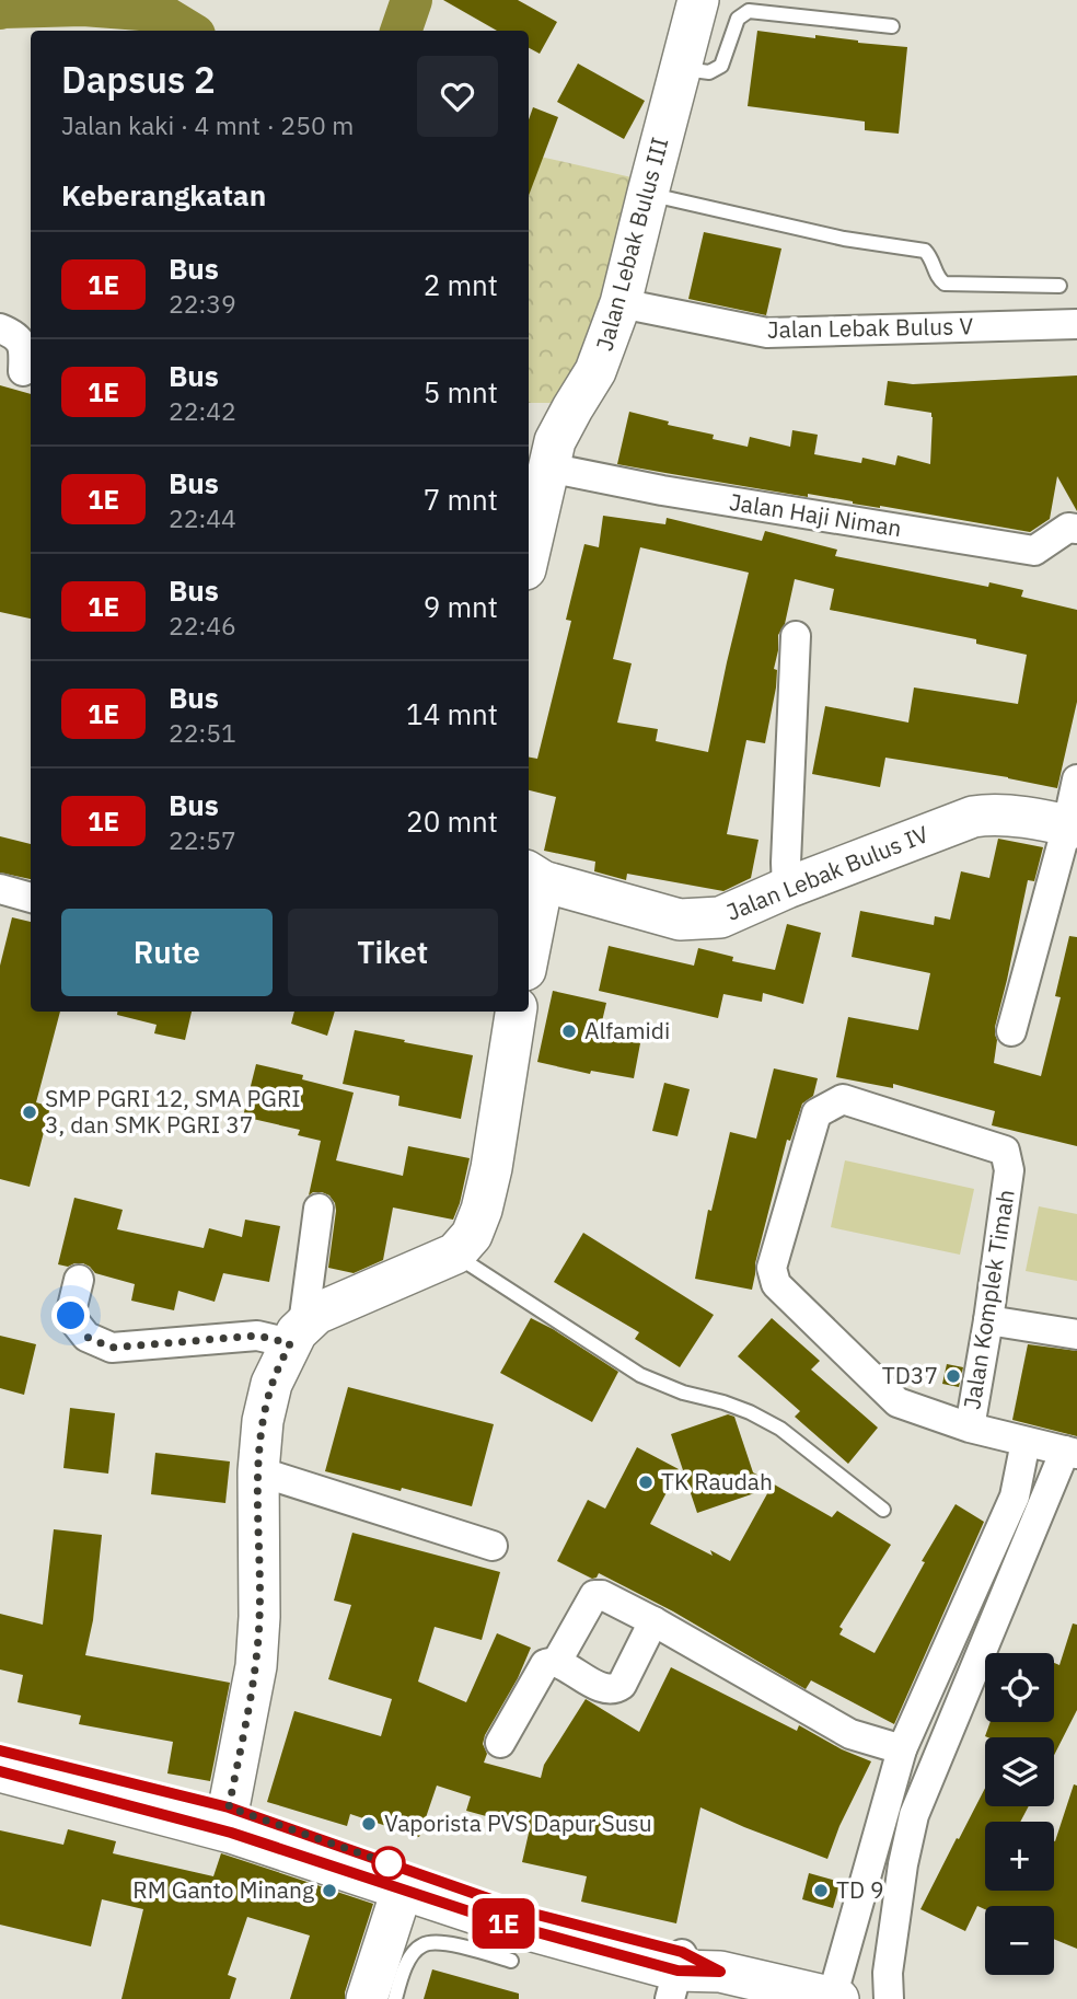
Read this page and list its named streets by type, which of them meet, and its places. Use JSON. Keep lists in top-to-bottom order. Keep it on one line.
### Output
{"streets":{"street":["Jalan Lebak Bulus III","Jalan Lebak Bulus V","Jalan Haji Niman","Jalan Lebak Bulus IV","Jalan Komplek Timah"]},"crossings":[["Jalan Lebak Bulus III","Jalan Lebak Bulus V"],["Jalan Lebak Bulus III","Jalan Haji Niman"]],"places":["Alfamidi","SMP PGRI 12, SMA PGRI 3, dan SMK PGRI 37","TD37","TK Raudah","Vaporista PVS Dapur Susu","RM Ganto Minang","TD 9"],"lines":["bus line 1E"],"page":{"on_map":"1E","heading":[["Dapsus 2","Jalan kaki · 4 mnt · 250 m"],"Keberangkatan"],"list":[{"mark":"1E","name":"Bus","note":"22:39","value":"2 mnt"},{"mark":"1E","name":"Bus","note":"22:42","value":"5 mnt"},{"mark":"1E","name":"Bus","note":"22:44","value":"7 mnt"},{"mark":"1E","name":"Bus","note":"22:46","value":"9 mnt"},{"mark":"1E","name":"Bus","note":"22:51","value":"14 mnt"},{"mark":"1E","name":"Bus","note":"22:57","value":"20 mnt"}],"buttons":["Rute","Tiket"],"map_buttons":["+","−"]}}
